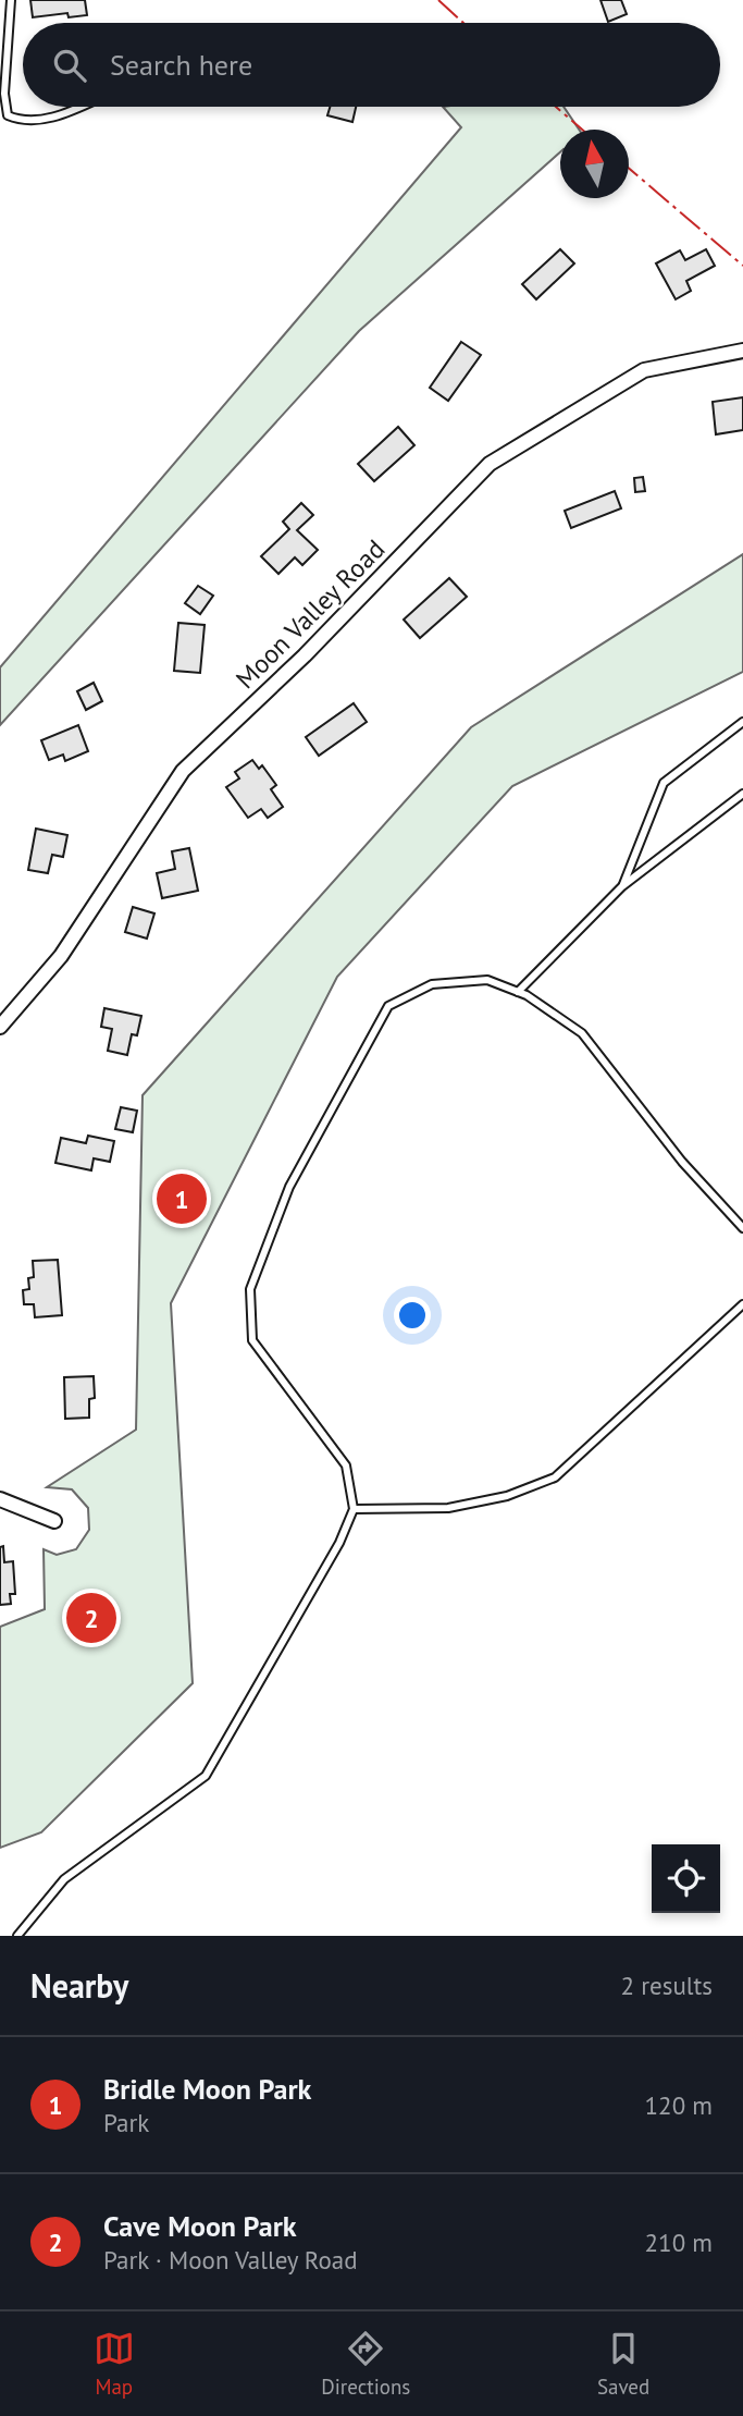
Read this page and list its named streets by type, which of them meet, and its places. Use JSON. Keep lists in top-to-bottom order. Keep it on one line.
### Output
{"streets":{"street":["Moon Valley Road"]},"north":"top","page":{"search":"Search here","pins":["1","2"],"heading":["Nearby","2 results"],"list":[{"mark":"1","name":"Bridle Moon Park","note":"Park","value":"120 m"},{"mark":"2","name":"Cave Moon Park","note":"Park · Moon Valley Road","value":"210 m"}],"nav":["Map","Directions","Saved"]}}
